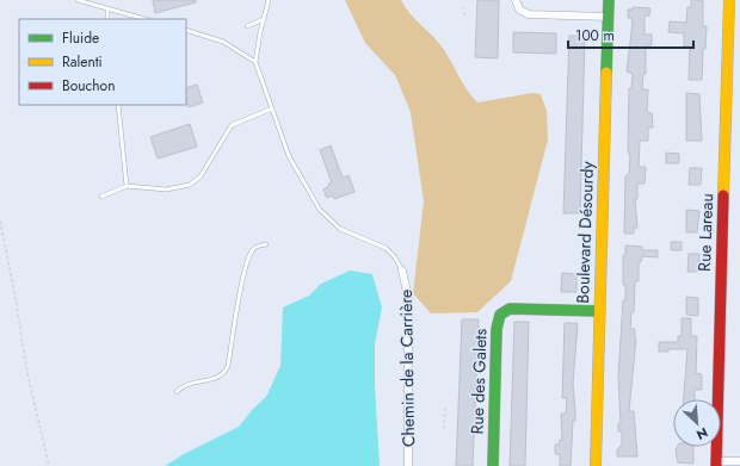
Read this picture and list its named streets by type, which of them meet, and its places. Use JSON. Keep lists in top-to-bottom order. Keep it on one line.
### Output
{"streets":{"street":["Boulevard Désourdy","Rue Lareau","Chemin de la Carrière","Rue des Galets"]},"crossings":[["Boulevard Désourdy","Rue des Galets"]],"legend":["Fluide","Ralenti","Bouchon"],"scale_bar":"100 m","north":"bottom right"}
